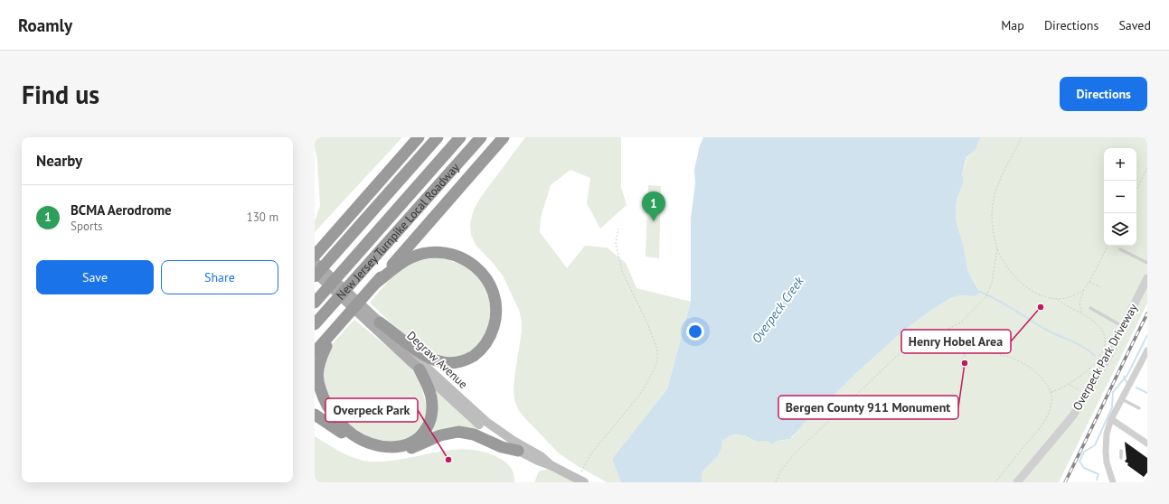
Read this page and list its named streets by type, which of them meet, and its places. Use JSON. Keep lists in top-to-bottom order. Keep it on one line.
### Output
{"streets":{"highway":["New Jersey Turnpike Local Roadway"],"main road":["Degraw Avenue"],"street":["Overpeck Park Driveway"]},"water":["Overpeck Creek"],"places":["Henry Hobel Area","Bergen County 911 Monument","Overpeck Park"],"page":{"header":"Roamly","nav":["Map","Directions","Saved"],"buttons":["Directions",["Save","Share"]],"title":"Find us","heading":"Nearby","map_buttons":["+","−"],"list":[{"mark":"1","name":"BCMA Aerodrome","note":"Sports","value":"130 m"}],"pins":"1"}}
